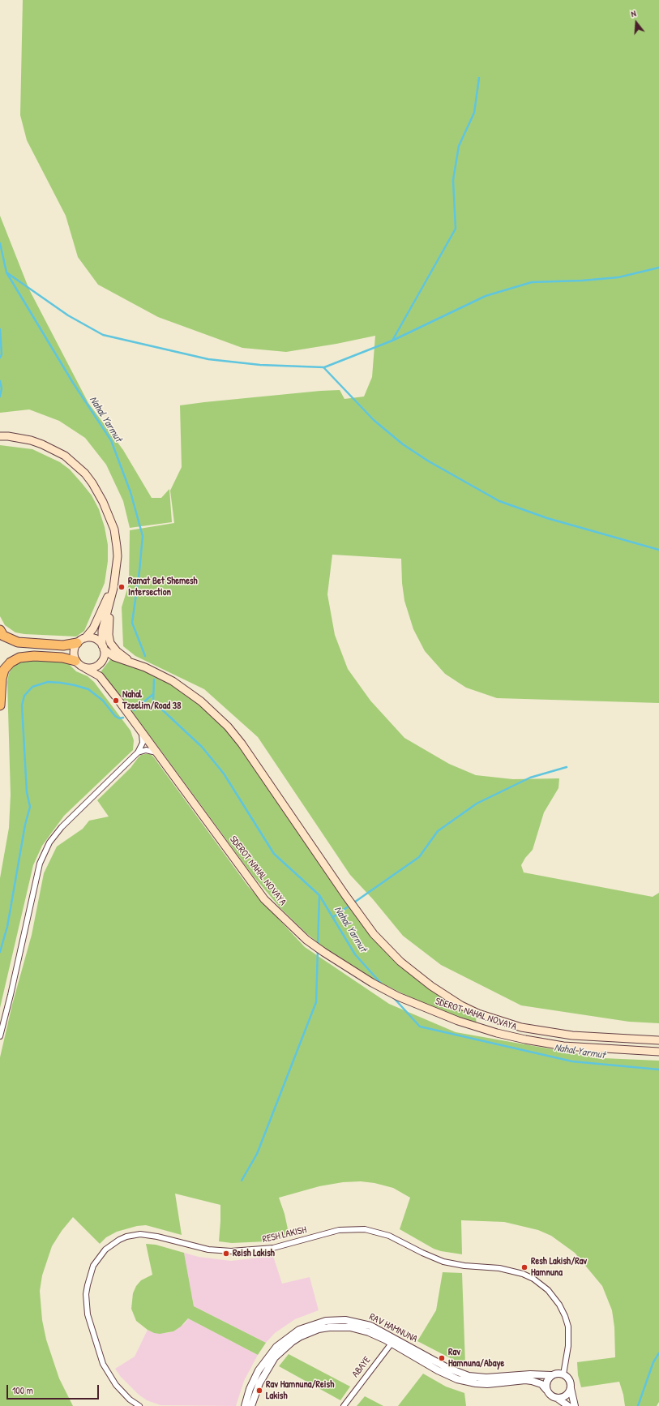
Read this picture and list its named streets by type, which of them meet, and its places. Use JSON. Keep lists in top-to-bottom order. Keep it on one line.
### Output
{"streets":{"main road":["SDEROT NAHAL NOVAYA"],"street":["RESH LAKISH","RAV HAMNUNA","ABAYE"]},"crossings":[["RESH LAKISH","RAV HAMNUNA"],["RAV HAMNUNA","ABAYE"]],"water":["Nahal Yarmut"],"places":["Ramat Bet Shemesh Intersection","Nahal Tzeelim/Road 38","Reish Lakish","Resh Lakish/Rav Hamnuna","Rav Hamnuna/Abaye","Rav Hamnuna/Reish Lakish"],"scale_bar":"100 m","north":"top"}
